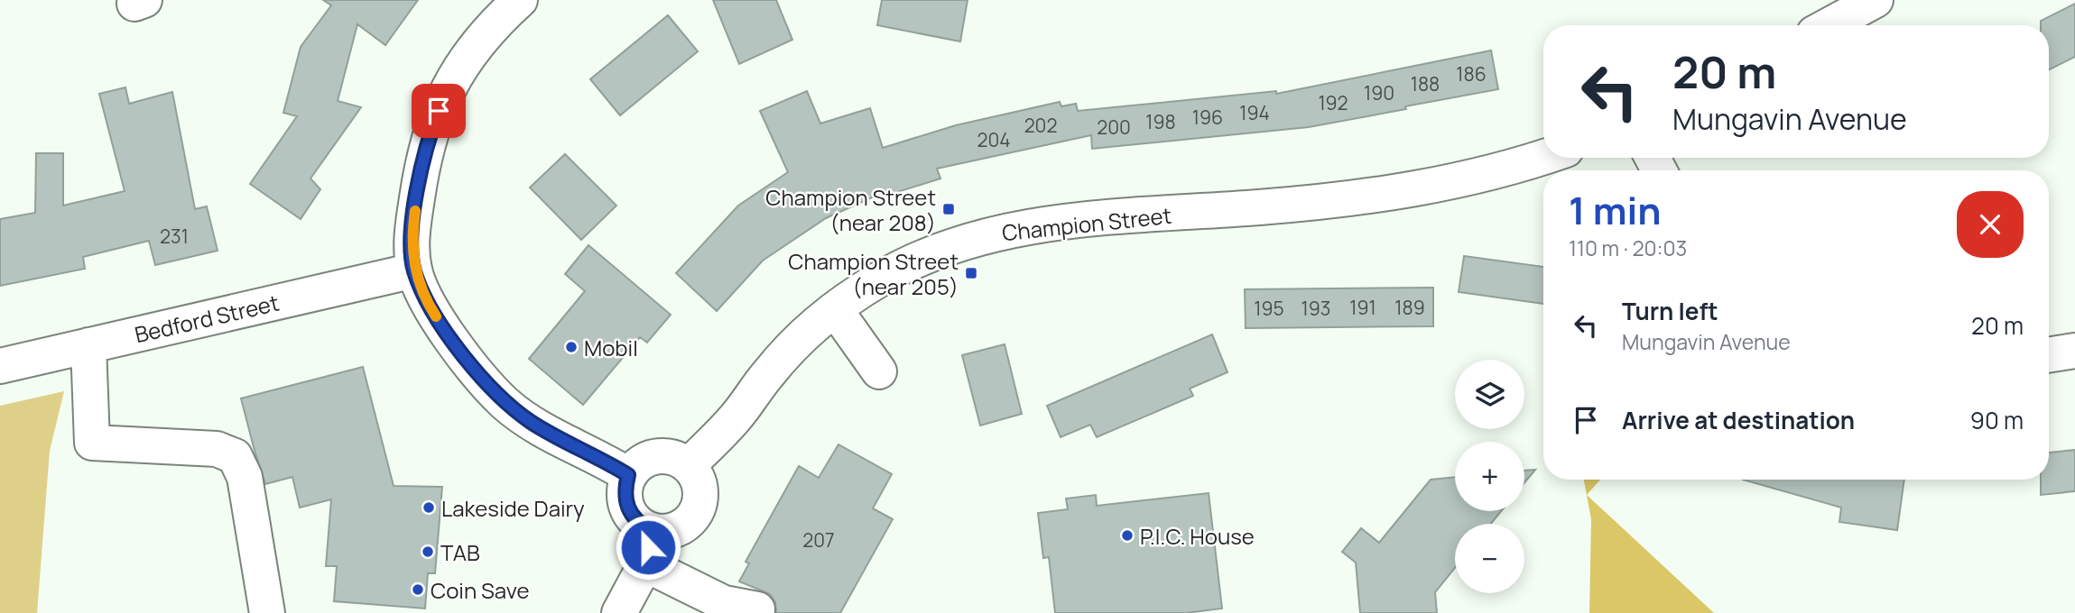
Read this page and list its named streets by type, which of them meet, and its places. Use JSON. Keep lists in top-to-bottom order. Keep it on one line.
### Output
{"streets":{"main road":["Champion Street","Bedford Street"]},"places":{"transit":["Champion Street (near 208)","Champion Street (near 205)"],"other":["Mobil","Lakeside Dairy","P.I.C. House","TAB","Coin Save"]},"house_numbers":["186","188","190","192","194","196","198","202","200","204","231","191","189","195","193","207"],"page":{"turn":["20 m","Mungavin Avenue"],"heading":["1 min","110 m · 20:03"],"list":[{"name":"Turn left","note":"Mungavin Avenue","value":"20 m"},{"name":"Arrive at destination","value":"90 m"}],"map_buttons":["+","−"]}}
